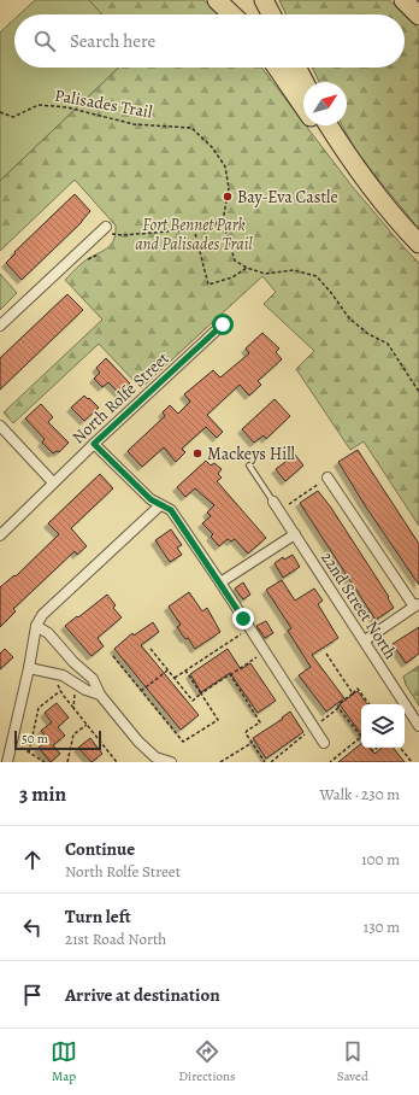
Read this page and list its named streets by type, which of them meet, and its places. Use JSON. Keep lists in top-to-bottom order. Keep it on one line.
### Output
{"streets":{"street":["North Rolfe Street","22nd Street North"],"path":["Palisades Trail"]},"parks":["Fort Bennet Park and Palisades Trail"],"places":["Bay-Eva Castle","Mackeys Hill"],"scale_bar":"50 m","north":"top right","page":{"search":"Search here","scale":"50 m","heading":["3 min","Walk · 230 m"],"list":[["Continue","North Rolfe Street","100 m"],["Turn left","21st Road North","130 m"],"Arrive at destination"],"nav":["Map","Directions","Saved"]}}
